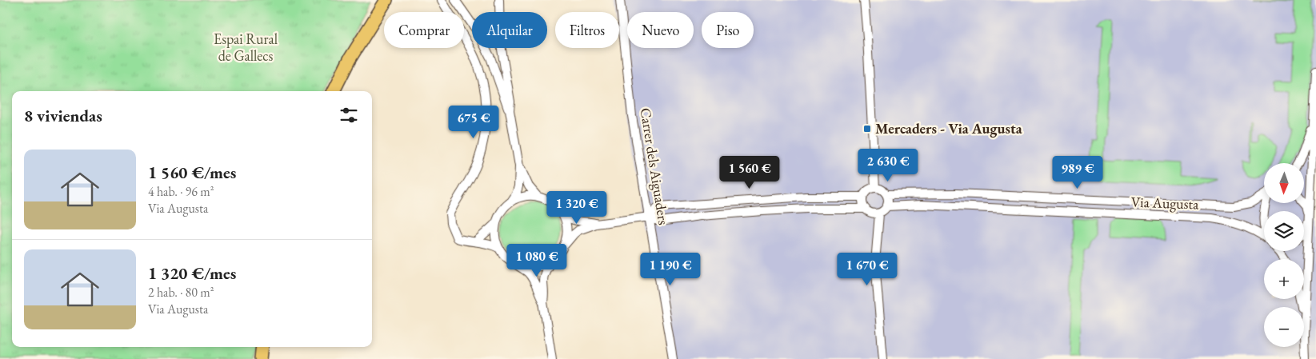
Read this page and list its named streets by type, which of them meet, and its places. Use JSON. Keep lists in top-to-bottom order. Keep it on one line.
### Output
{"streets":{"street":["Carrer dels Aiguaders","Via Augusta"]},"parks":["Espai Rural de Gallecs"],"places":{"transit":["Mercaders - Via Augusta"]},"north":"bottom","page":{"chip":["Comprar","Alquilar","Filtros","Nuevo","Piso"],"heading":"8 viviendas","price":["675 €","2 630 €","1 560 €","989 €","1 320 €","1 080 €","1 190 €","1 670 €"],"list":[{"name":"1 560 €/mes","note":"4 hab. · 96 m² · Via Augusta"},{"name":"1 320 €/mes","note":"2 hab. · 80 m² · Via Augusta"}],"map_buttons":["+","−"]}}
